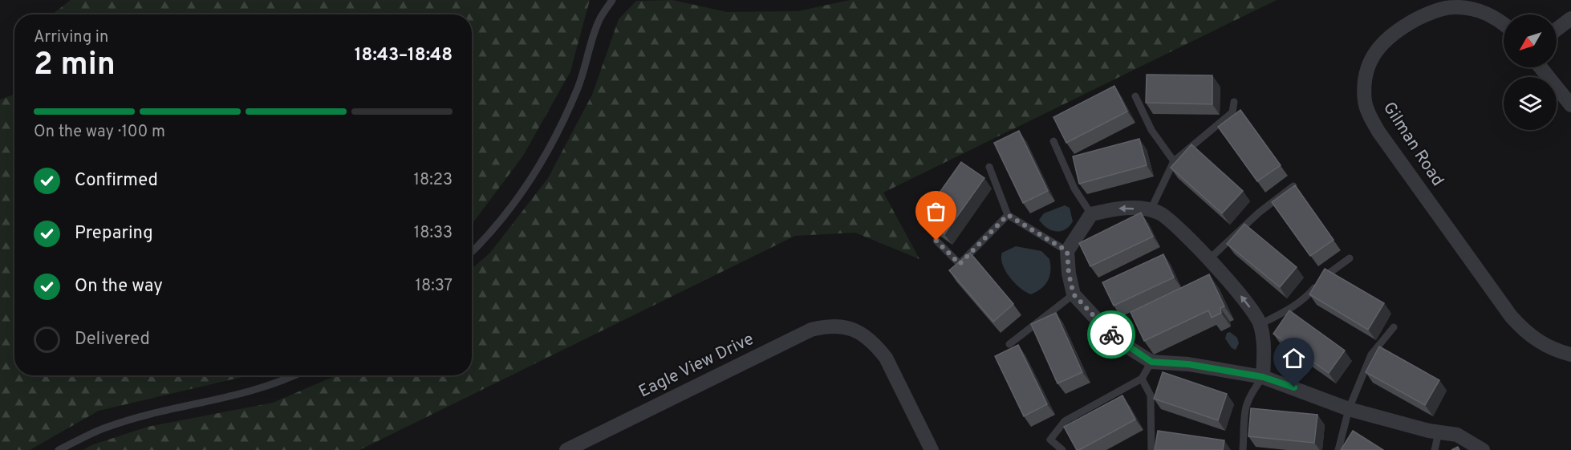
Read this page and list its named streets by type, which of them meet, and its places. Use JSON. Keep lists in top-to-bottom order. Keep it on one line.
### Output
{"streets":{"street":["Gilman Road","Eagle View Drive"]},"north":"bottom left","page":{"heading":["2 min","Arriving in","18:43–18:48"],"bar":"On the way · 100 m","list":[["Confirmed","18:23"],["Preparing","18:33"],["On the way","18:37"],"Delivered"]}}
